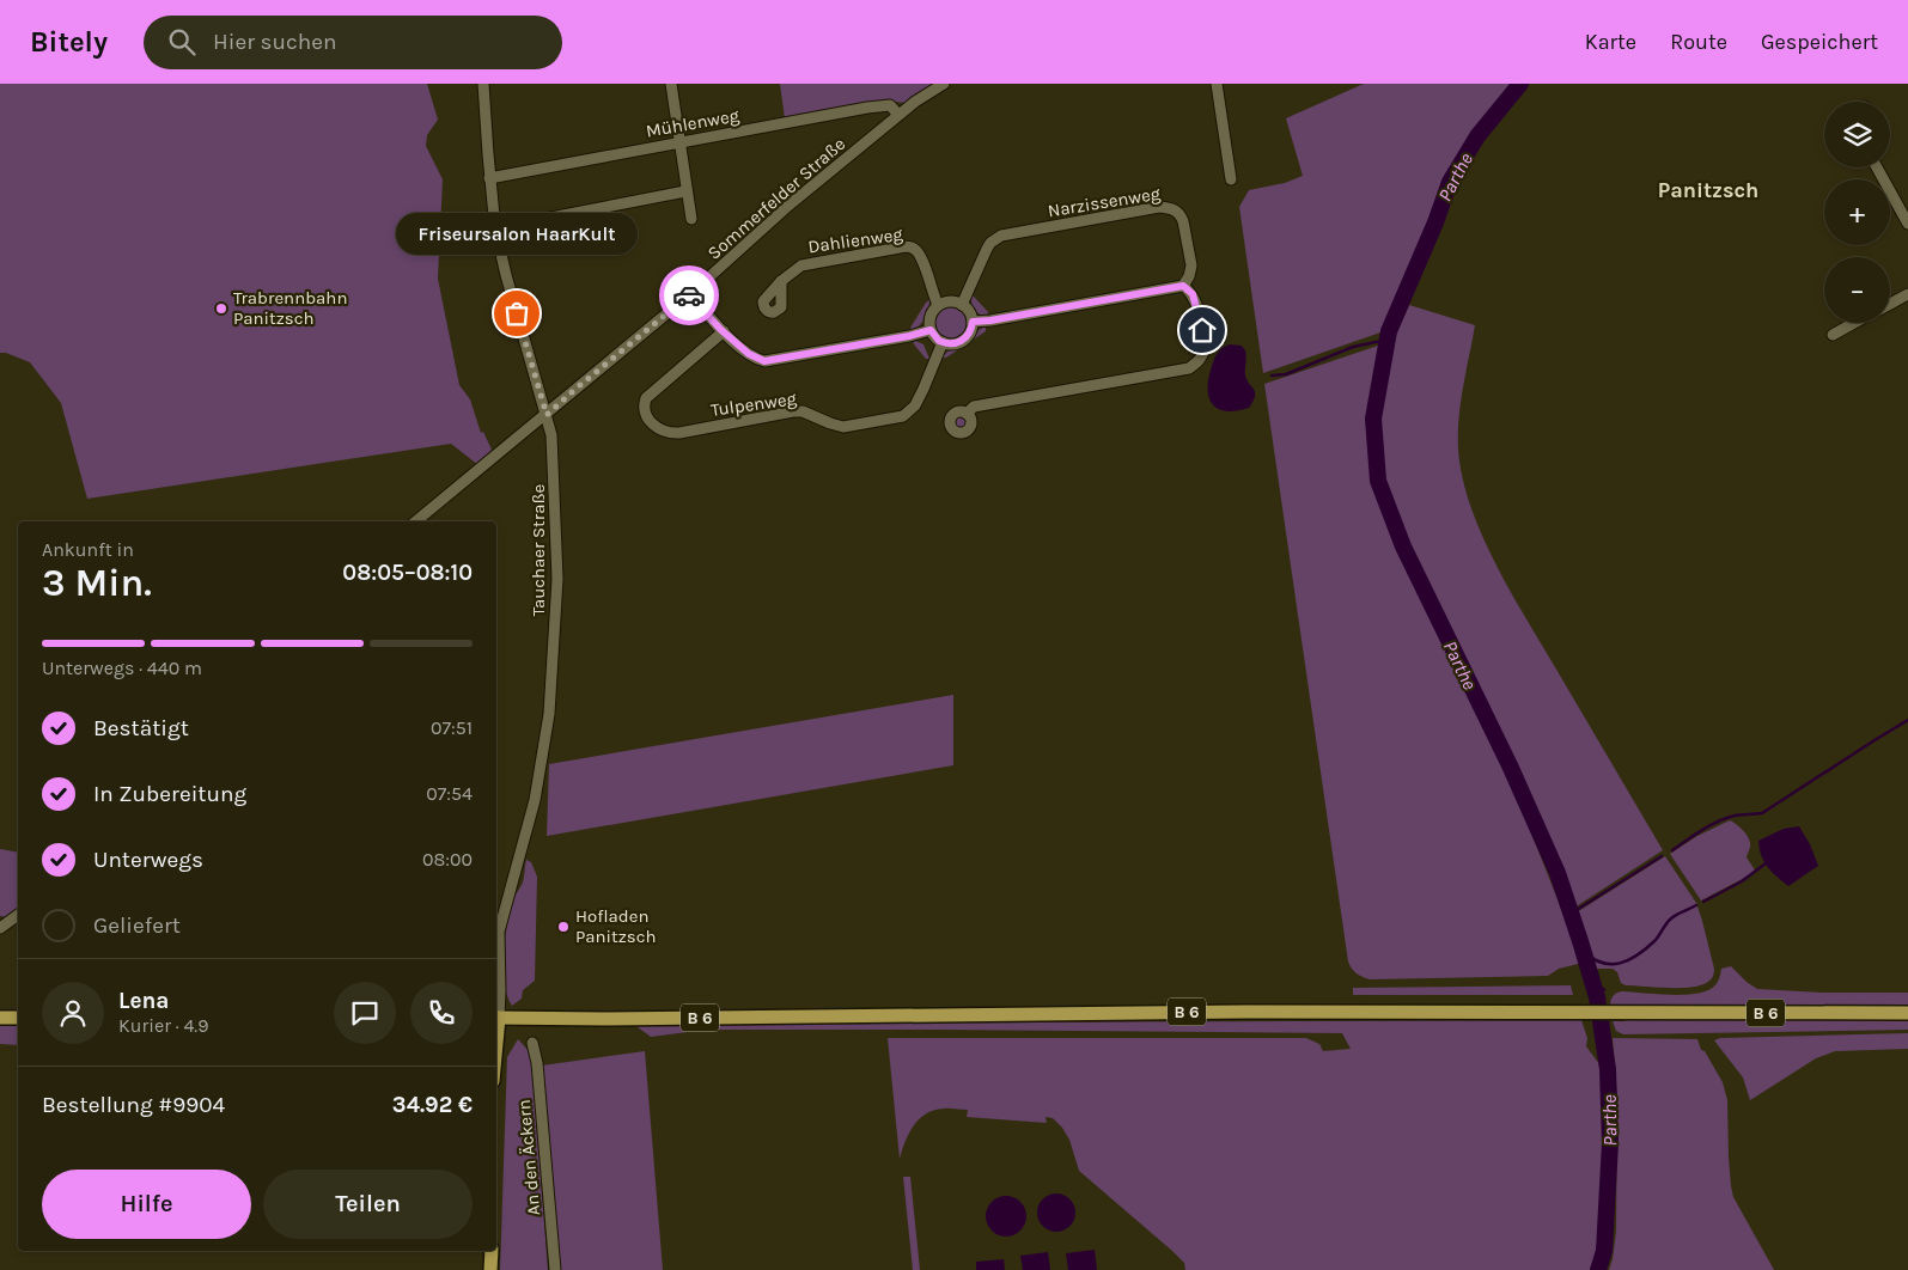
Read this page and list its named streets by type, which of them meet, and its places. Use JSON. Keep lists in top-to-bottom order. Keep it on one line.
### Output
{"streets":{"main road":["B 6"],"street":["Mühlenweg","Sommerfelder Straße","Narzissenweg","Dahlienweg","Tulpenweg","Tauchaer Straße","An den Äckern"]},"crossings":[["Mühlenweg","Sommerfelder Straße"],["Mühlenweg","Tauchaer Straße"],["Sommerfelder Straße","Tauchaer Straße"],["Narzissenweg","Dahlienweg"],["Narzissenweg","Tulpenweg"],["Dahlienweg","Tulpenweg"],["Tauchaer Straße","B 6"]],"districts":["Panitzsch"],"water":["Parthe"],"places":["Trabrennbahn Panitzsch","Friseursalon HaarKult","Hofladen Panitzsch"],"page":{"header":"Bitely","search":"Hier suchen","nav":["Karte","Route","Gespeichert"],"map_buttons":["+","−"],"bubble":"Friseursalon HaarKult","heading":["3 Min.","Ankunft in","08:05–08:10"],"panel":["Lena","Kurier · 4.9","Bestellung #9904","34.92 €"],"bar":"Unterwegs · 440 m","list":[["Bestätigt","07:51"],["In Zubereitung","07:54"],["Unterwegs","08:00"],"Geliefert"],"buttons":["Hilfe","Teilen"]}}
